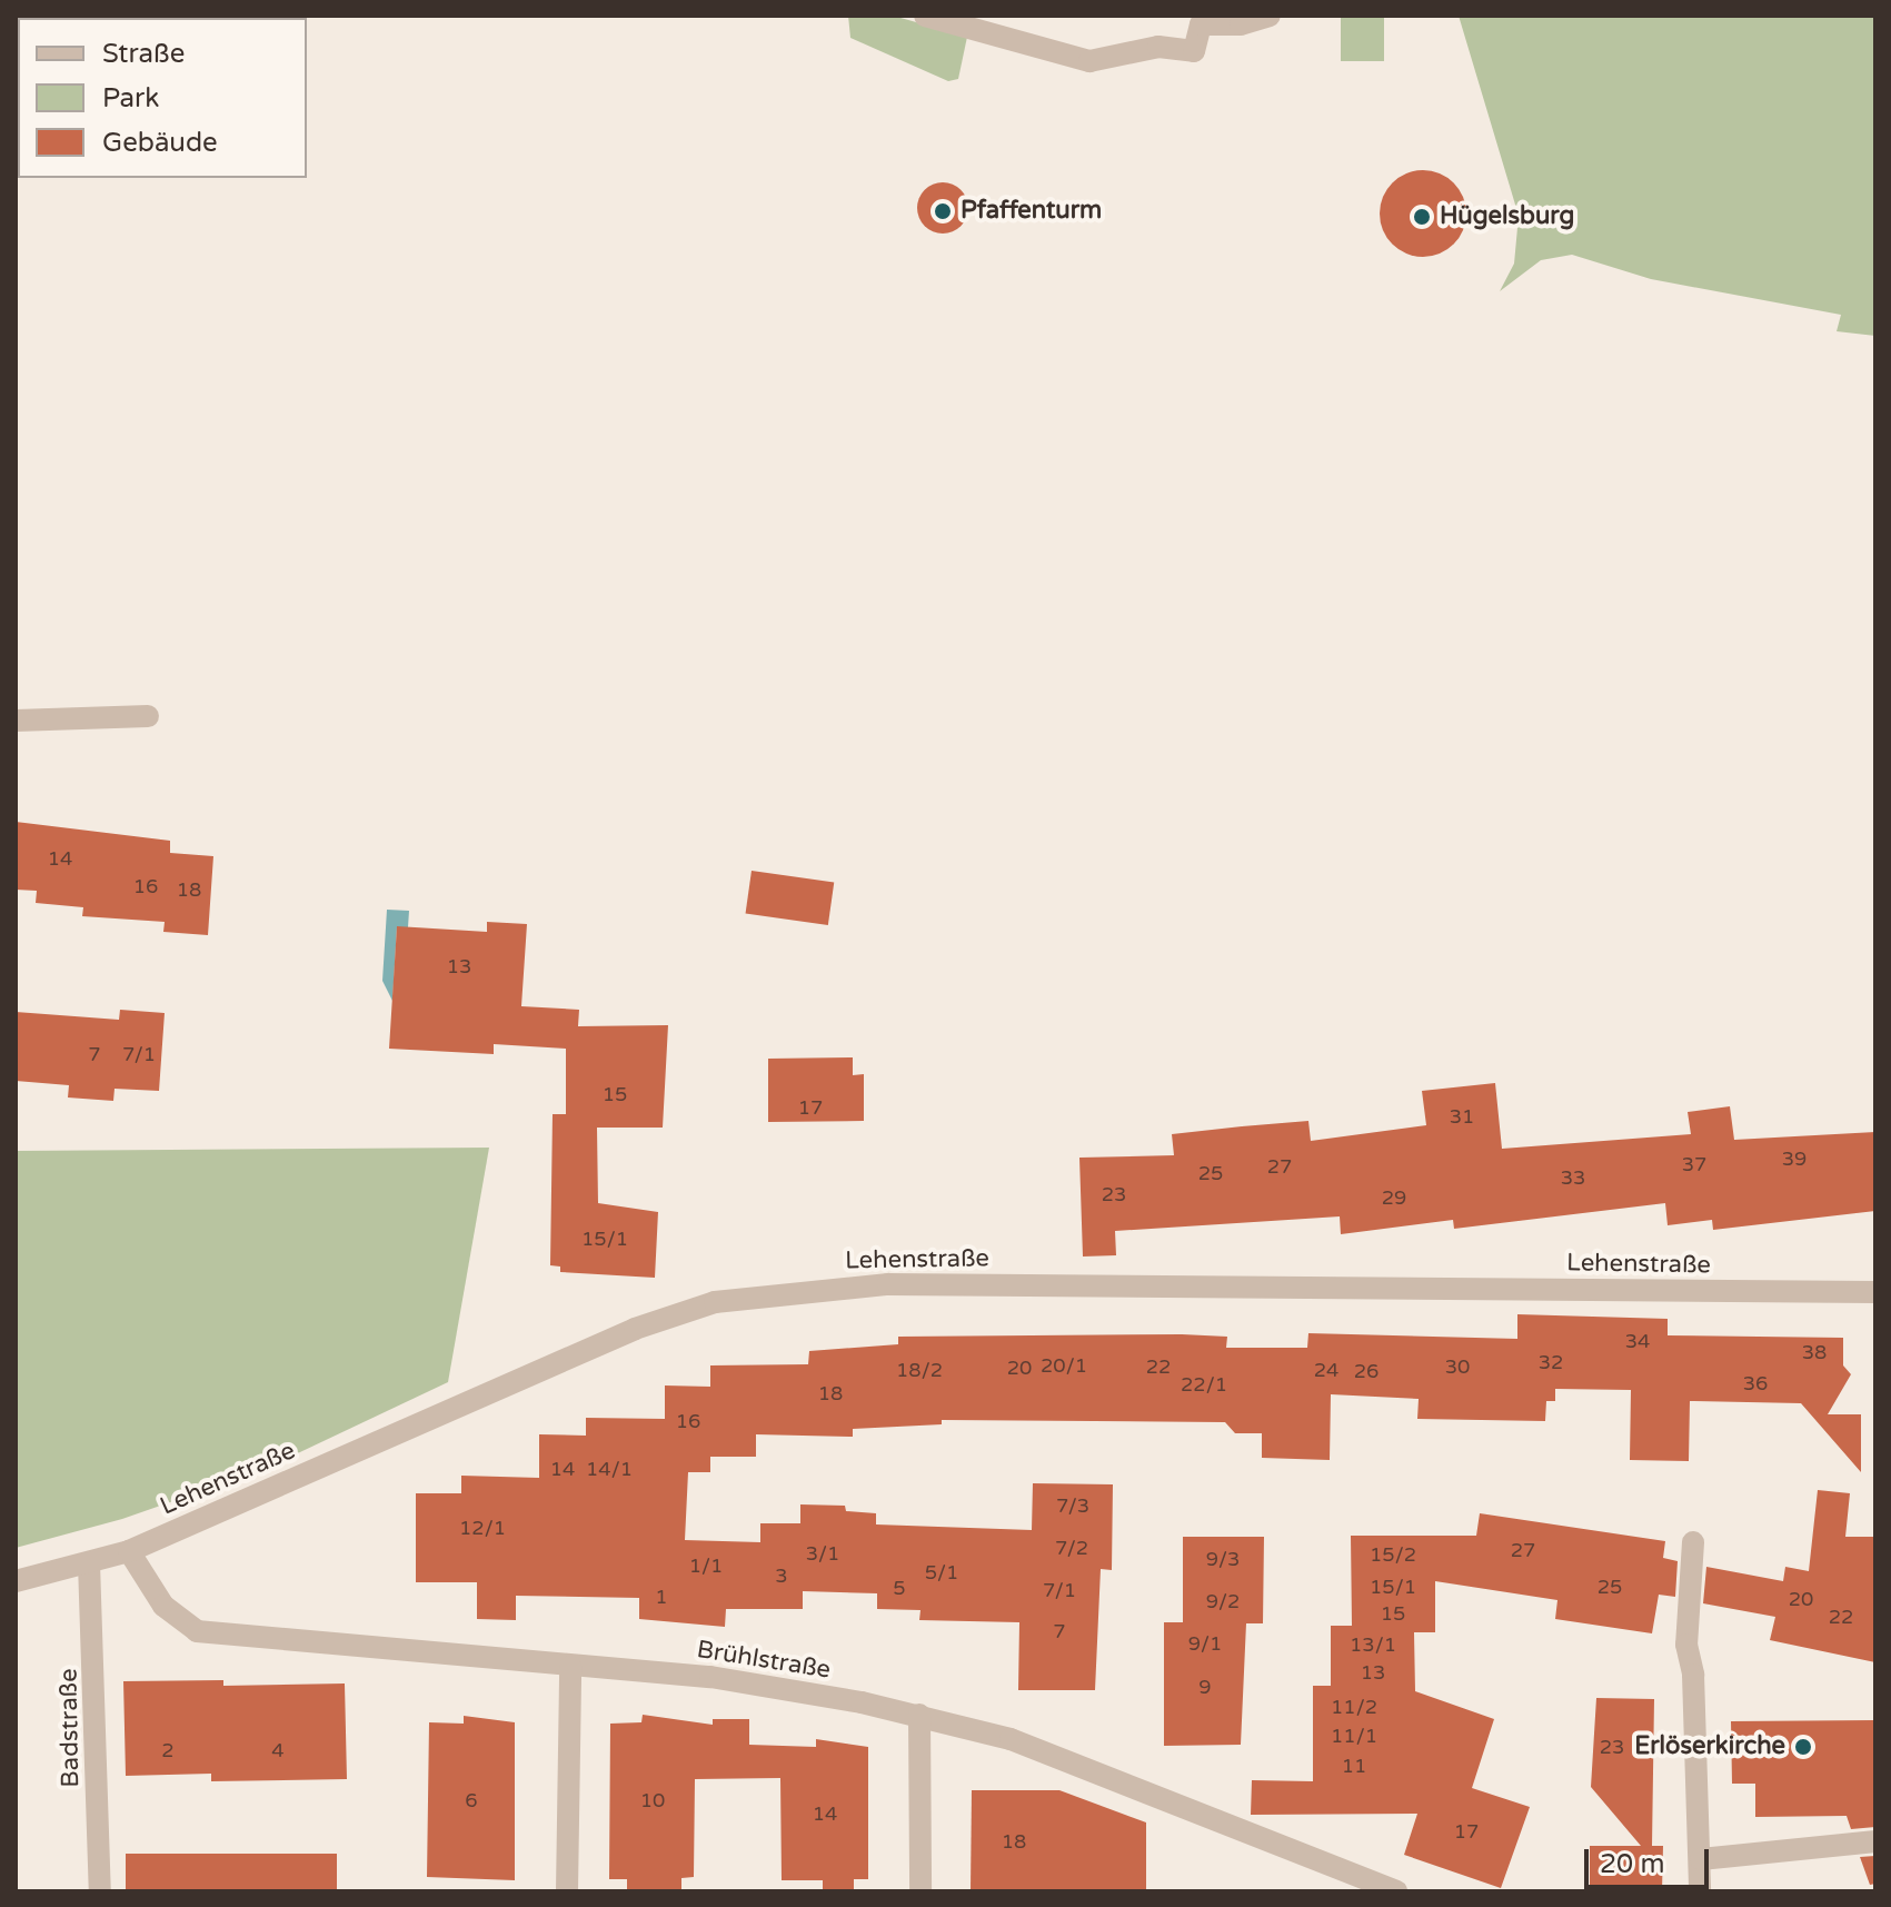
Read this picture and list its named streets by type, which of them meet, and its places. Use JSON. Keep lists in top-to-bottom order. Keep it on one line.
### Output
{"streets":{"street":["Lehenstraße","Brühlstraße","Badstraße"]},"crossings":[["Lehenstraße","Brühlstraße"],["Lehenstraße","Badstraße"]],"places":["Pfaffenturm","Hügelsburg","Erlöserkirche"],"house_numbers":["14","16","18","13","7","7/1","15","17","31","39","37","27","25","33","23","29","15/1","34","38","32","20/1","22","30","20","18/2","24","26","36","22/1","18","16","14","14/1","7/3","12/1","7/2","27","3/1","15/2","9/3","1/1","5/1","3","15/1","25","5","7/1","1","20","9/2","15","22","7","9/1","13/1","13","9","11/2","11/1","23","2","4","11","6","10","14","17","18"],"legend":["Straße","Park","Gebäude"],"scale_bar":"20 m"}
